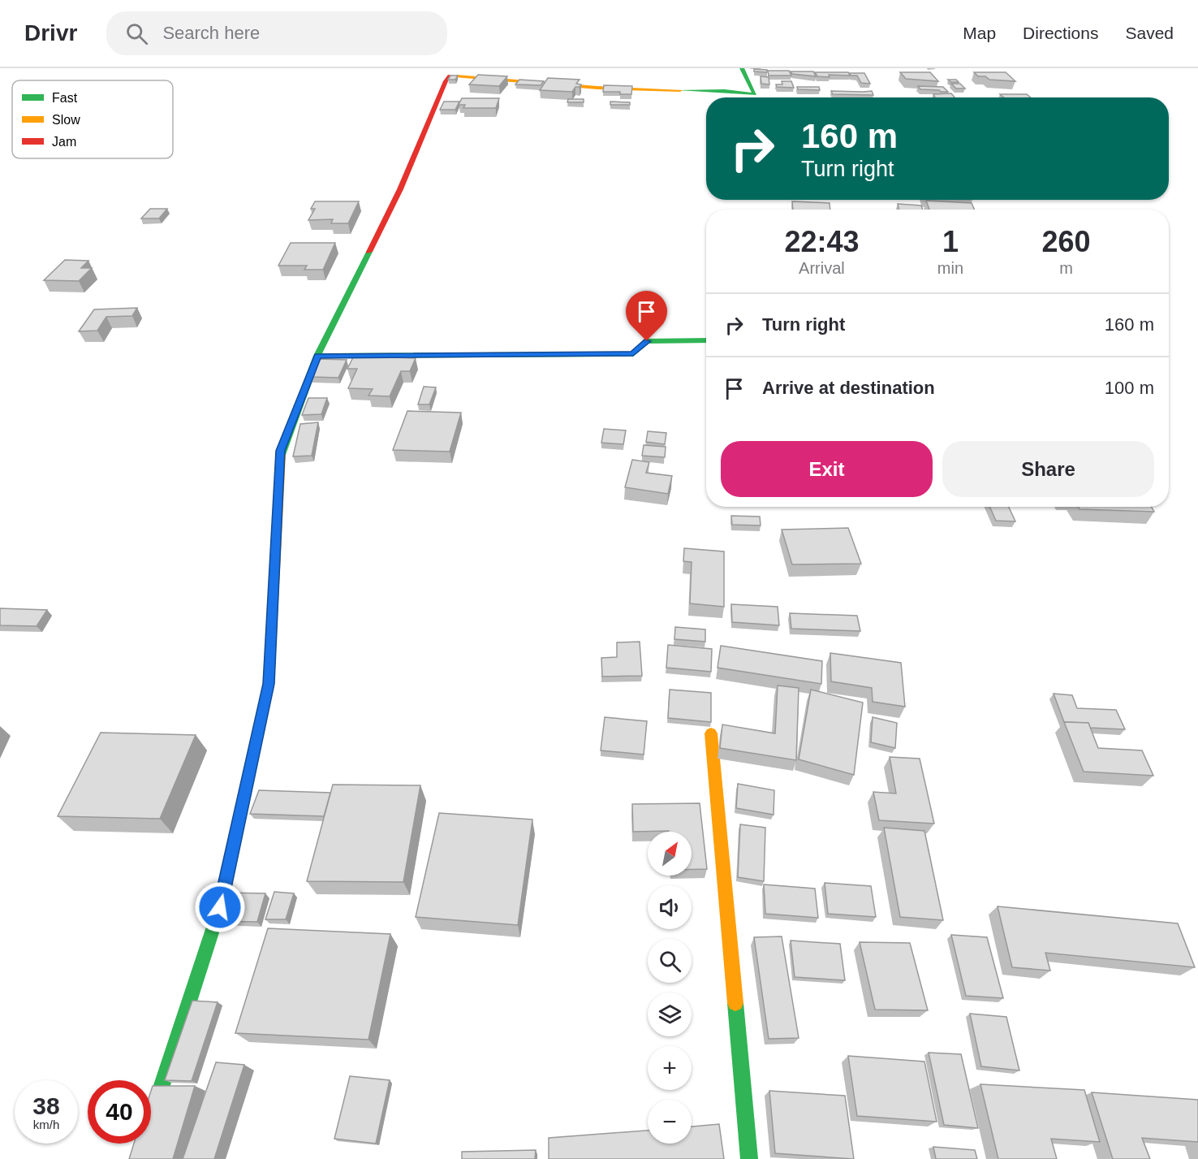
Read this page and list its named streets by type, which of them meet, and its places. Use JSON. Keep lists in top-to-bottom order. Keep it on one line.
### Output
{"legend":["Fast","Slow","Jam"],"north":"top right","page":{"header":"Drivr","search":"Search here","nav":["Map","Directions","Saved"],"turn":["160 m","Turn right"],"eta":["22:43","Arrival","1","min","260","m"],"list":[{"name":"Turn right","value":"160 m"},{"name":"Arrive at destination","value":"100 m"}],"buttons":["Exit","Share"],"map_buttons":["+","−"],"speed":"38 km/h","limit":"40"}}
